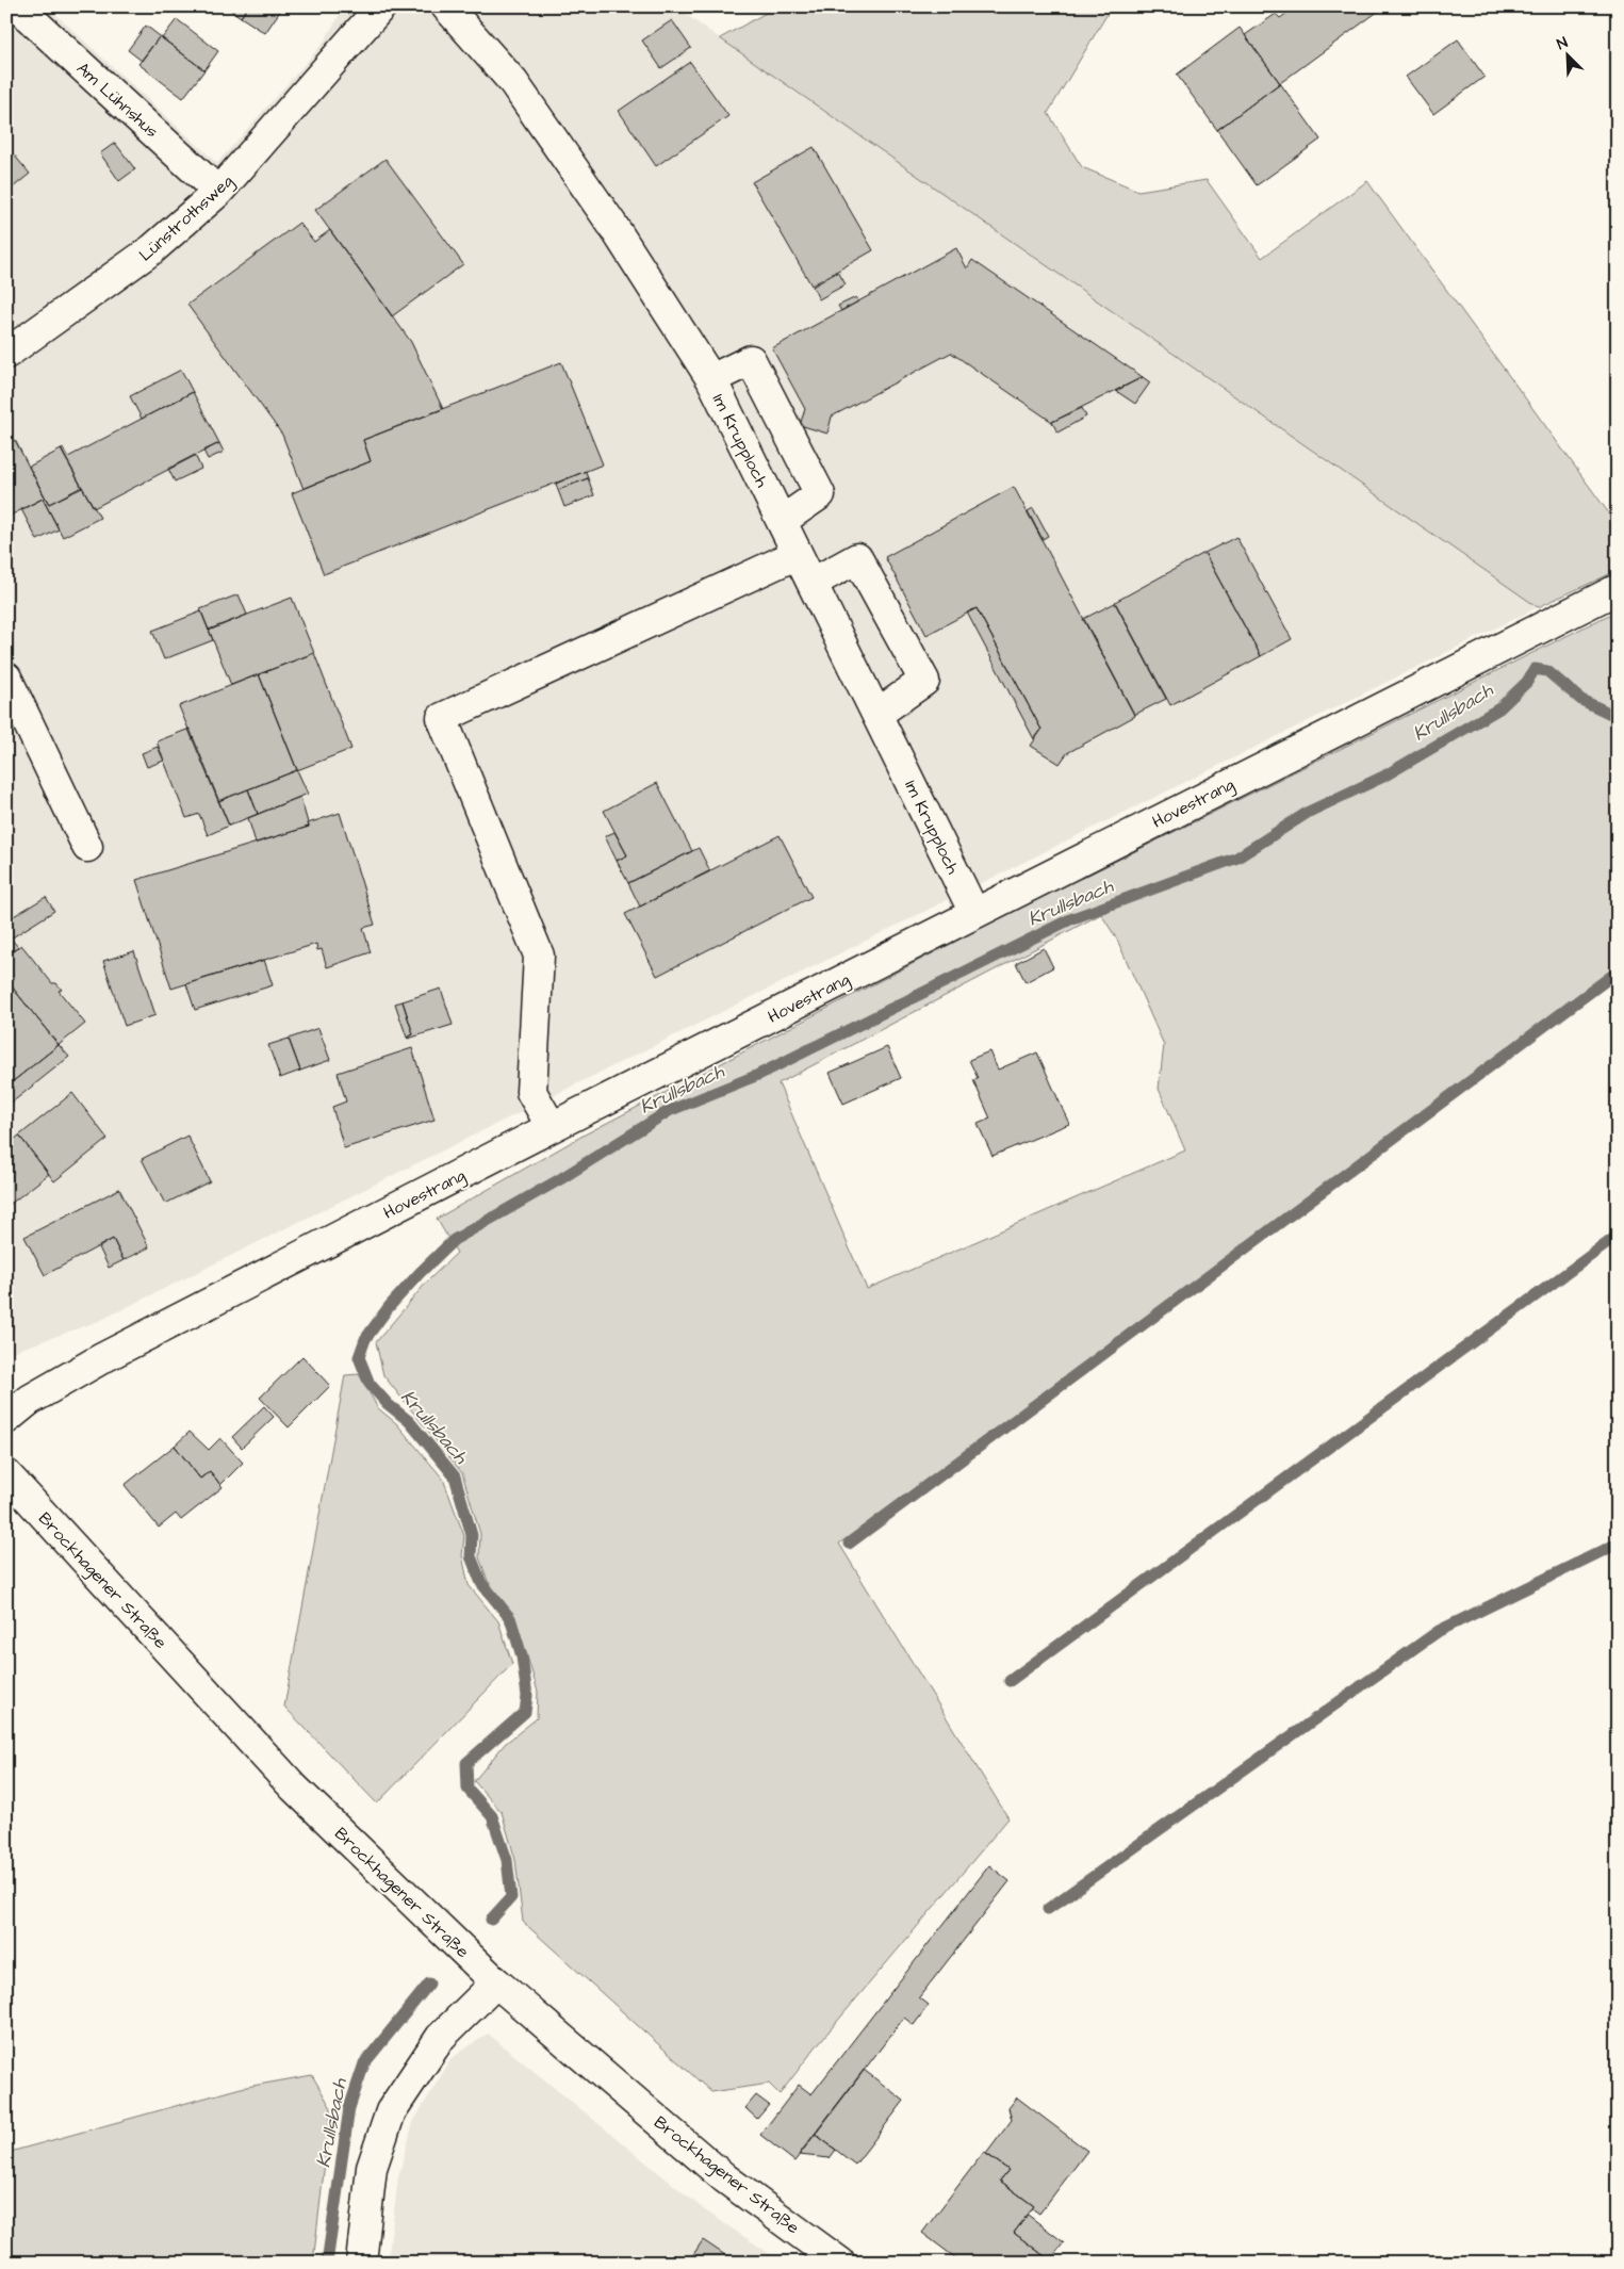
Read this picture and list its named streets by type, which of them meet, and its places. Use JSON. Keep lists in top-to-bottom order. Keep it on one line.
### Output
{"streets":{"street":["Am Lühnshus","Lünstrothsweg","Im Krupploch","Hovestrang","Brockhagener Straße"]},"crossings":[["Am Lühnshus","Lünstrothsweg"],["Im Krupploch","Hovestrang"]],"water":["Krullsbach"],"north":"top left"}
